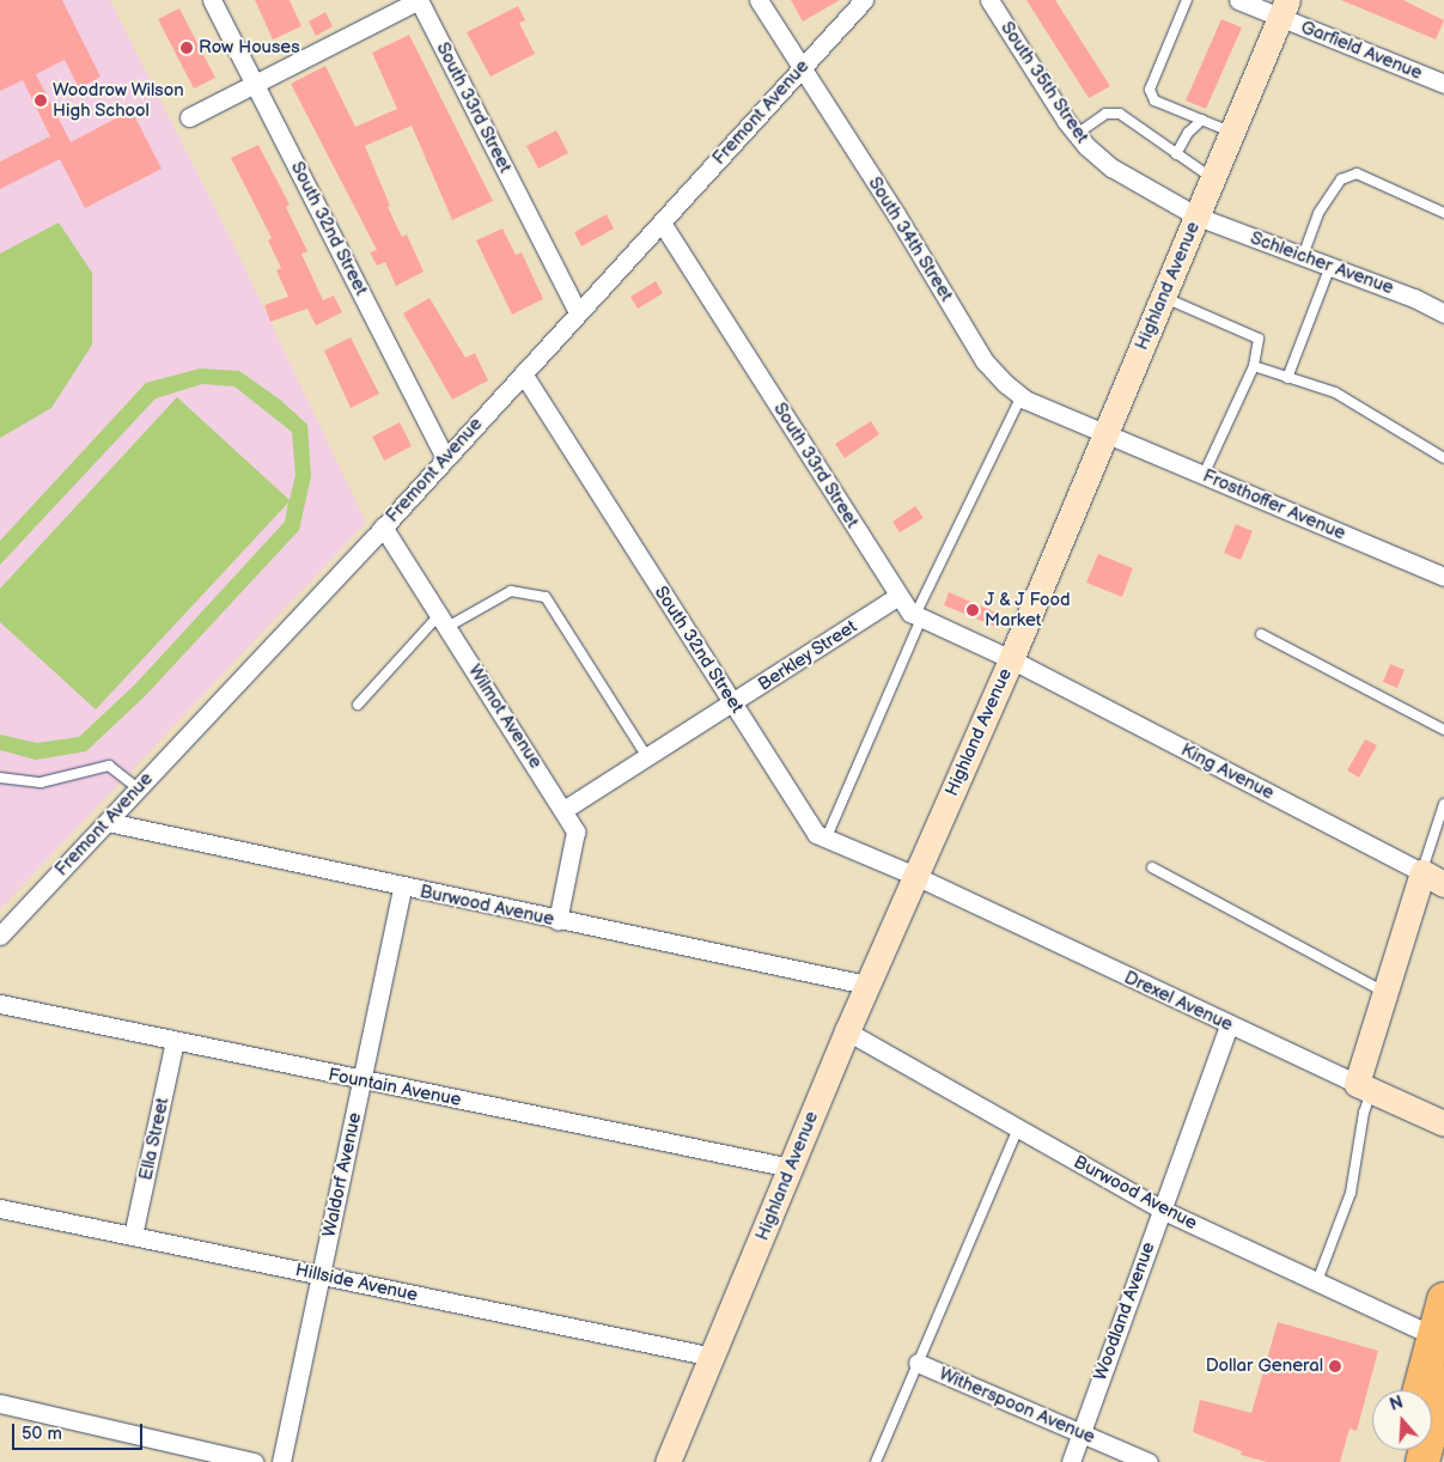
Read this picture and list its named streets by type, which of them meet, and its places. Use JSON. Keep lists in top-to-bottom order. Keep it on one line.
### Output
{"streets":{"street":["Garfield Avenue","South 35th Street","South 33rd Street","Fremont Avenue","South 32nd Street","South 34th Street","Schleicher Avenue","Highland Avenue","Frosthoffer Avenue","Berkley Street","Wilmot Avenue","King Avenue","Burwood Avenue","Drexel Avenue","Fountain Avenue","Ella Street","Waldorf Avenue","Hillside Avenue","Woodland Avenue","Witherspoon Avenue"]},"crossings":[["Garfield Avenue","Highland Avenue"],["South 35th Street","Schleicher Avenue"],["South 35th Street","Highland Avenue"],["South 33rd Street","Fremont Avenue"],["South 33rd Street","Highland Avenue"],["South 33rd Street","Berkley Street"],["South 33rd Street","King Avenue"],["Fremont Avenue","South 32nd Street"],["Fremont Avenue","South 34th Street"],["Fremont Avenue","Wilmot Avenue"],["Fremont Avenue","Burwood Avenue"],["South 32nd Street","Highland Avenue"],["South 32nd Street","Berkley Street"],["South 32nd Street","Drexel Avenue"],["South 34th Street","Highland Avenue"],["South 34th Street","Frosthoffer Avenue"],["Schleicher Avenue","Highland Avenue"],["Highland Avenue","Frosthoffer Avenue"],["Highland Avenue","King Avenue"],["Highland Avenue","Burwood Avenue"],["Highland Avenue","Drexel Avenue"],["Highland Avenue","Fountain Avenue"],["Highland Avenue","Hillside Avenue"],["Berkley Street","Wilmot Avenue"],["Wilmot Avenue","Burwood Avenue"],["Burwood Avenue","Waldorf Avenue"],["Burwood Avenue","Woodland Avenue"],["Drexel Avenue","Woodland Avenue"],["Fountain Avenue","Ella Street"],["Fountain Avenue","Waldorf Avenue"],["Ella Street","Hillside Avenue"],["Waldorf Avenue","Hillside Avenue"],["Woodland Avenue","Witherspoon Avenue"]],"places":["Row Houses","Woodrow Wilson High School","J & J Food Market","Dollar General"],"scale_bar":"50 m","north":"top"}
